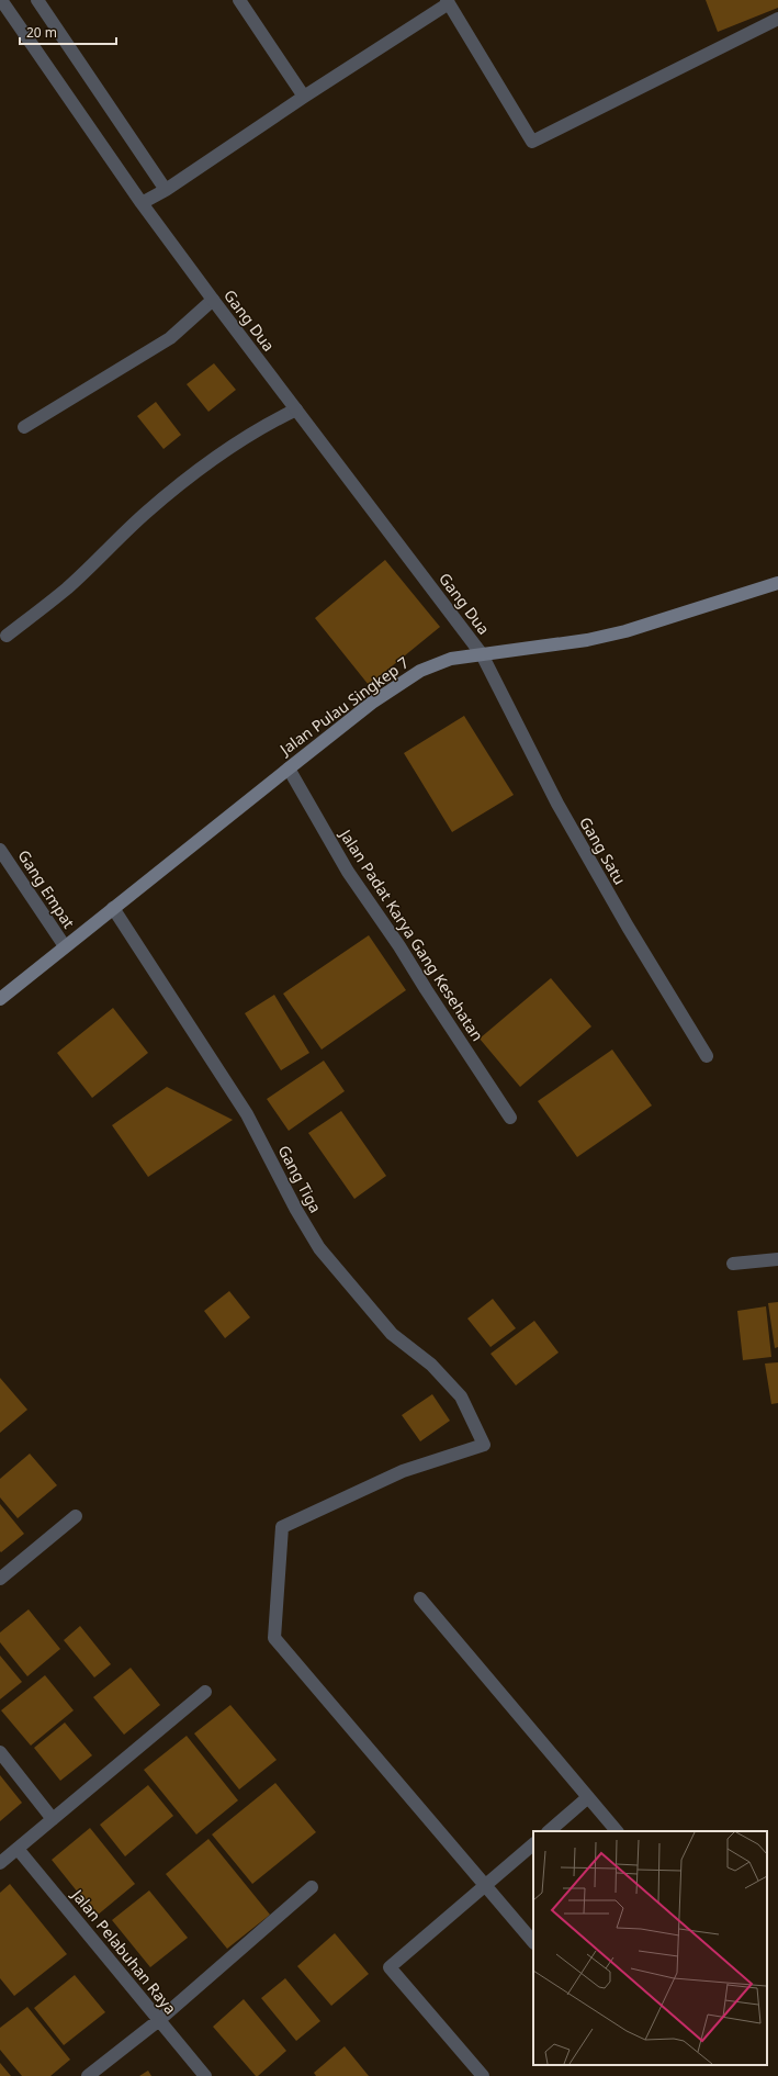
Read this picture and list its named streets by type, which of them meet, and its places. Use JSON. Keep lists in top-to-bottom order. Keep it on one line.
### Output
{"streets":{"street":["Gang Dua","Jalan Pulau Singkep 7","Gang Satu","Gang Empat","Jalan Padat Karya Gang Kesehatan","Gang Tiga","Jalan Pelabuhan Raya"]},"crossings":[["Gang Dua","Jalan Pulau Singkep 7"],["Gang Dua","Gang Satu"],["Jalan Pulau Singkep 7","Gang Satu"],["Jalan Pulau Singkep 7","Gang Empat"],["Jalan Pulau Singkep 7","Jalan Padat Karya Gang Kesehatan"],["Jalan Pulau Singkep 7","Gang Tiga"]],"scale_bar":"20 m"}
